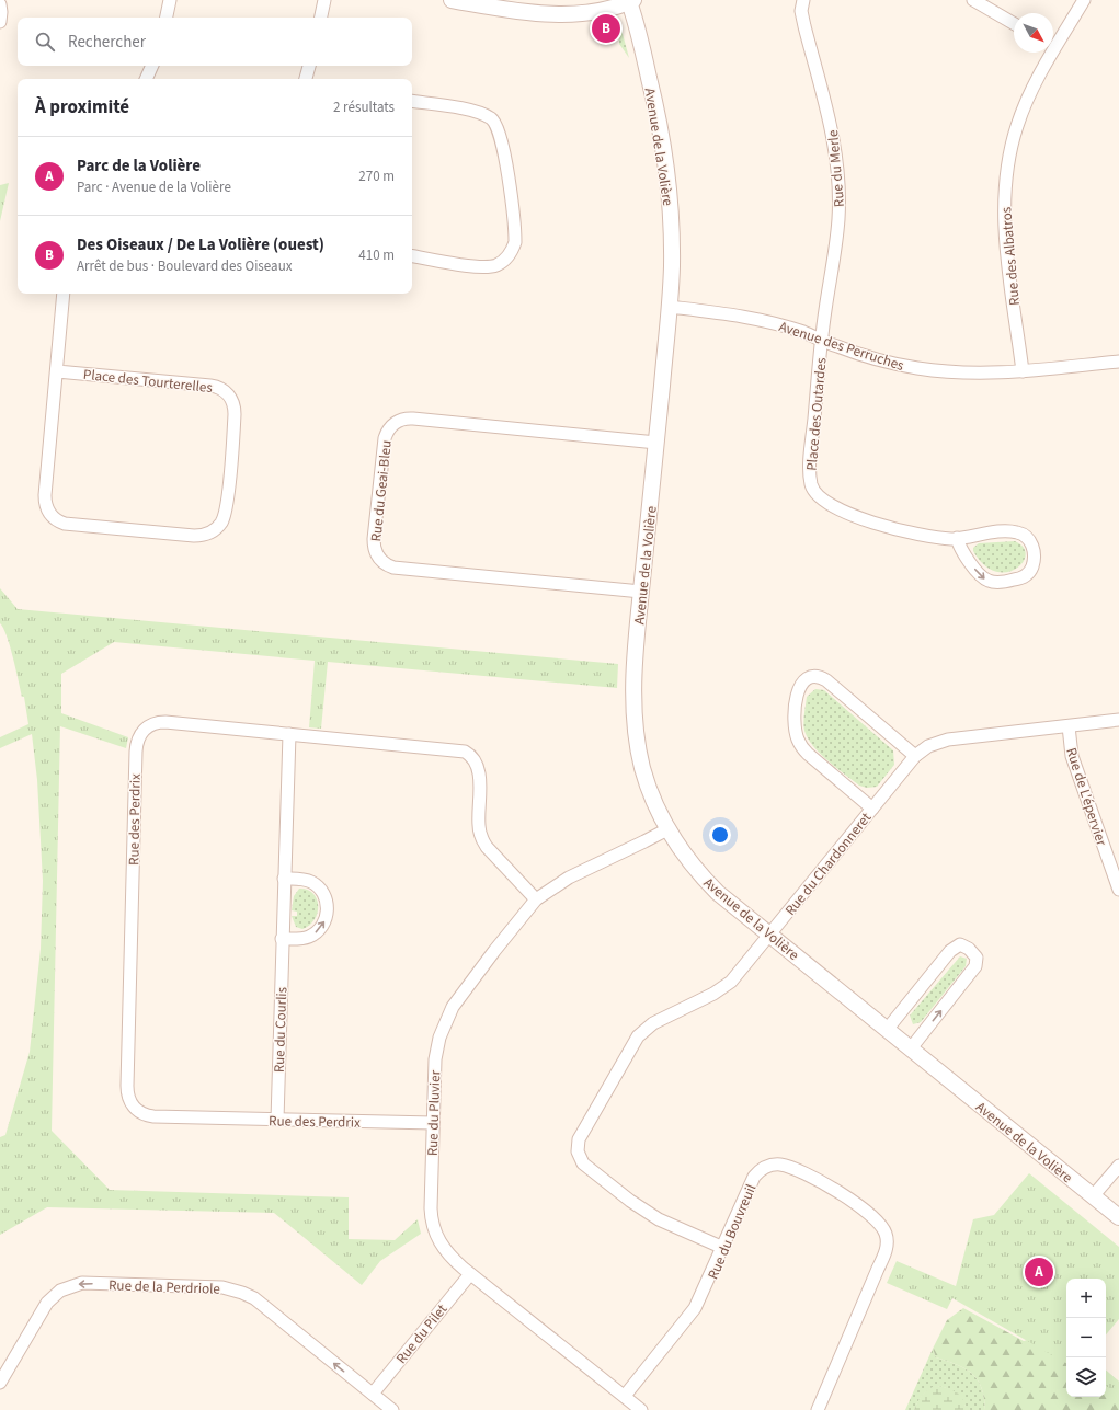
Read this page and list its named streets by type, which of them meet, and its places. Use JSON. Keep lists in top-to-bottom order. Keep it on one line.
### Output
{"streets":{"street":["Avenue de la Volière","Rue du Merle","Rue des Albatros","Avenue des Perruches","Place des Tourterelles","Place des Outardes","Rue du Geai-Bleu","Rue de L'épervier","Rue des Perdrix","Rue du Chardonneret","Rue du Courlis","Rue du Pluvier","Rue du Bouvreuil","Rue de la Perdriole","Rue du Pilet"]},"crossings":[["Avenue de la Volière","Avenue des Perruches"],["Avenue de la Volière","Rue du Geai-Bleu"],["Avenue de la Volière","Rue du Chardonneret"],["Avenue de la Volière","Rue du Pluvier"],["Rue du Merle","Avenue des Perruches"],["Rue du Merle","Place des Outardes"],["Rue des Albatros","Avenue des Perruches"],["Avenue des Perruches","Place des Outardes"],["Rue de L'épervier","Rue du Chardonneret"],["Rue des Perdrix","Rue du Courlis"],["Rue des Perdrix","Rue du Pluvier"],["Rue du Chardonneret","Rue du Bouvreuil"],["Rue du Pluvier","Rue du Bouvreuil"],["Rue du Pluvier","Rue du Pilet"],["Rue de la Perdriole","Rue du Pilet"]],"one_way":["Rue de la Perdriole"],"north":"bottom right","page":{"pins":["B","A"],"search":"Rechercher","heading":["À proximité","2 résultats"],"list":[{"mark":"A","name":"Parc de la Volière","note":"Parc · Avenue de la Volière","value":"270 m"},{"mark":"B","name":"Des Oiseaux / De La Volière (ouest)","note":"Arrêt de bus · Boulevard des Oiseaux","value":"410 m"}],"map_buttons":["+","−"]}}
